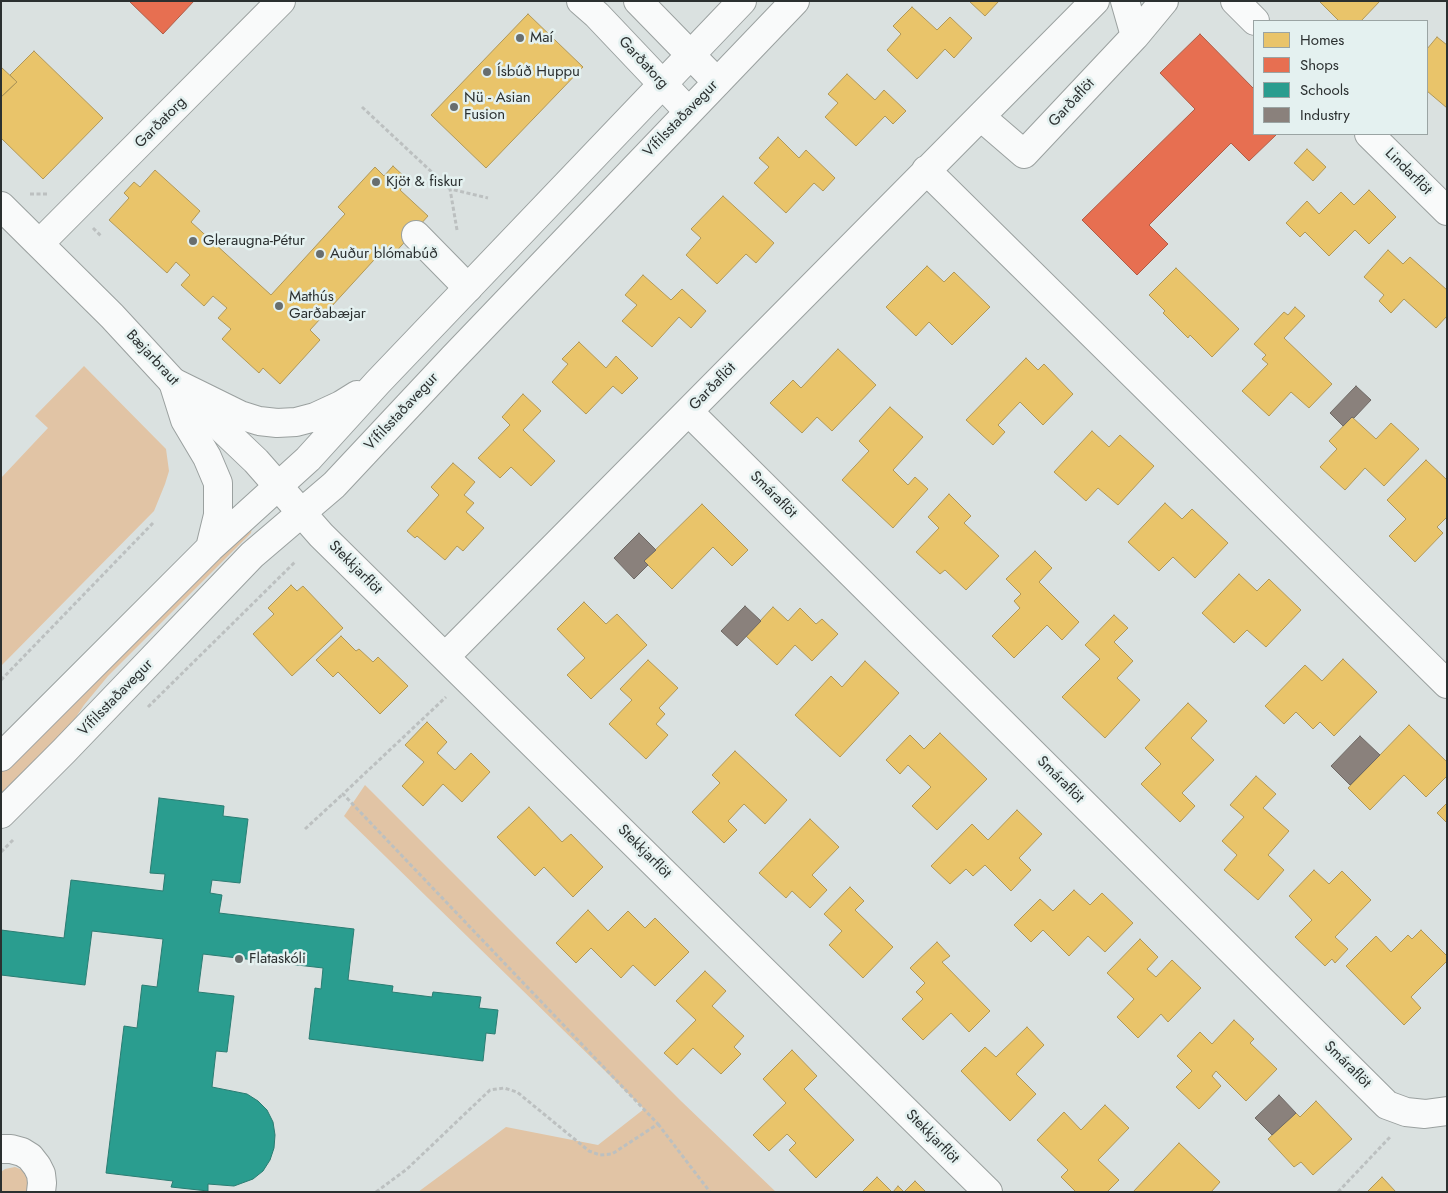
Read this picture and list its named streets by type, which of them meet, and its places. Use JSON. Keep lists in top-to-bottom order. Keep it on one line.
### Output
{"streets":{"street":["Garðatorg","Garðaflöt","Vífilsstaðavegur","Lindarflöt","Bæjarbraut","Smáraflöt","Stekkjarflöt"]},"crossings":[["Garðatorg","Vífilsstaðavegur"],["Garðatorg","Bæjarbraut"],["Garðaflöt","Smáraflöt"],["Garðaflöt","Stekkjarflöt"],["Vífilsstaðavegur","Bæjarbraut"],["Vífilsstaðavegur","Stekkjarflöt"],["Bæjarbraut","Stekkjarflöt"]],"places":["Maí","Ísbúð Huppu","Nü - Asian Fusion","Kjöt & fiskur","Gleraugna-Pétur","Auður blómabúð","Mathús Garðabæjar","Flataskóli"],"legend":["Homes","Shops","Schools","Industry"]}
